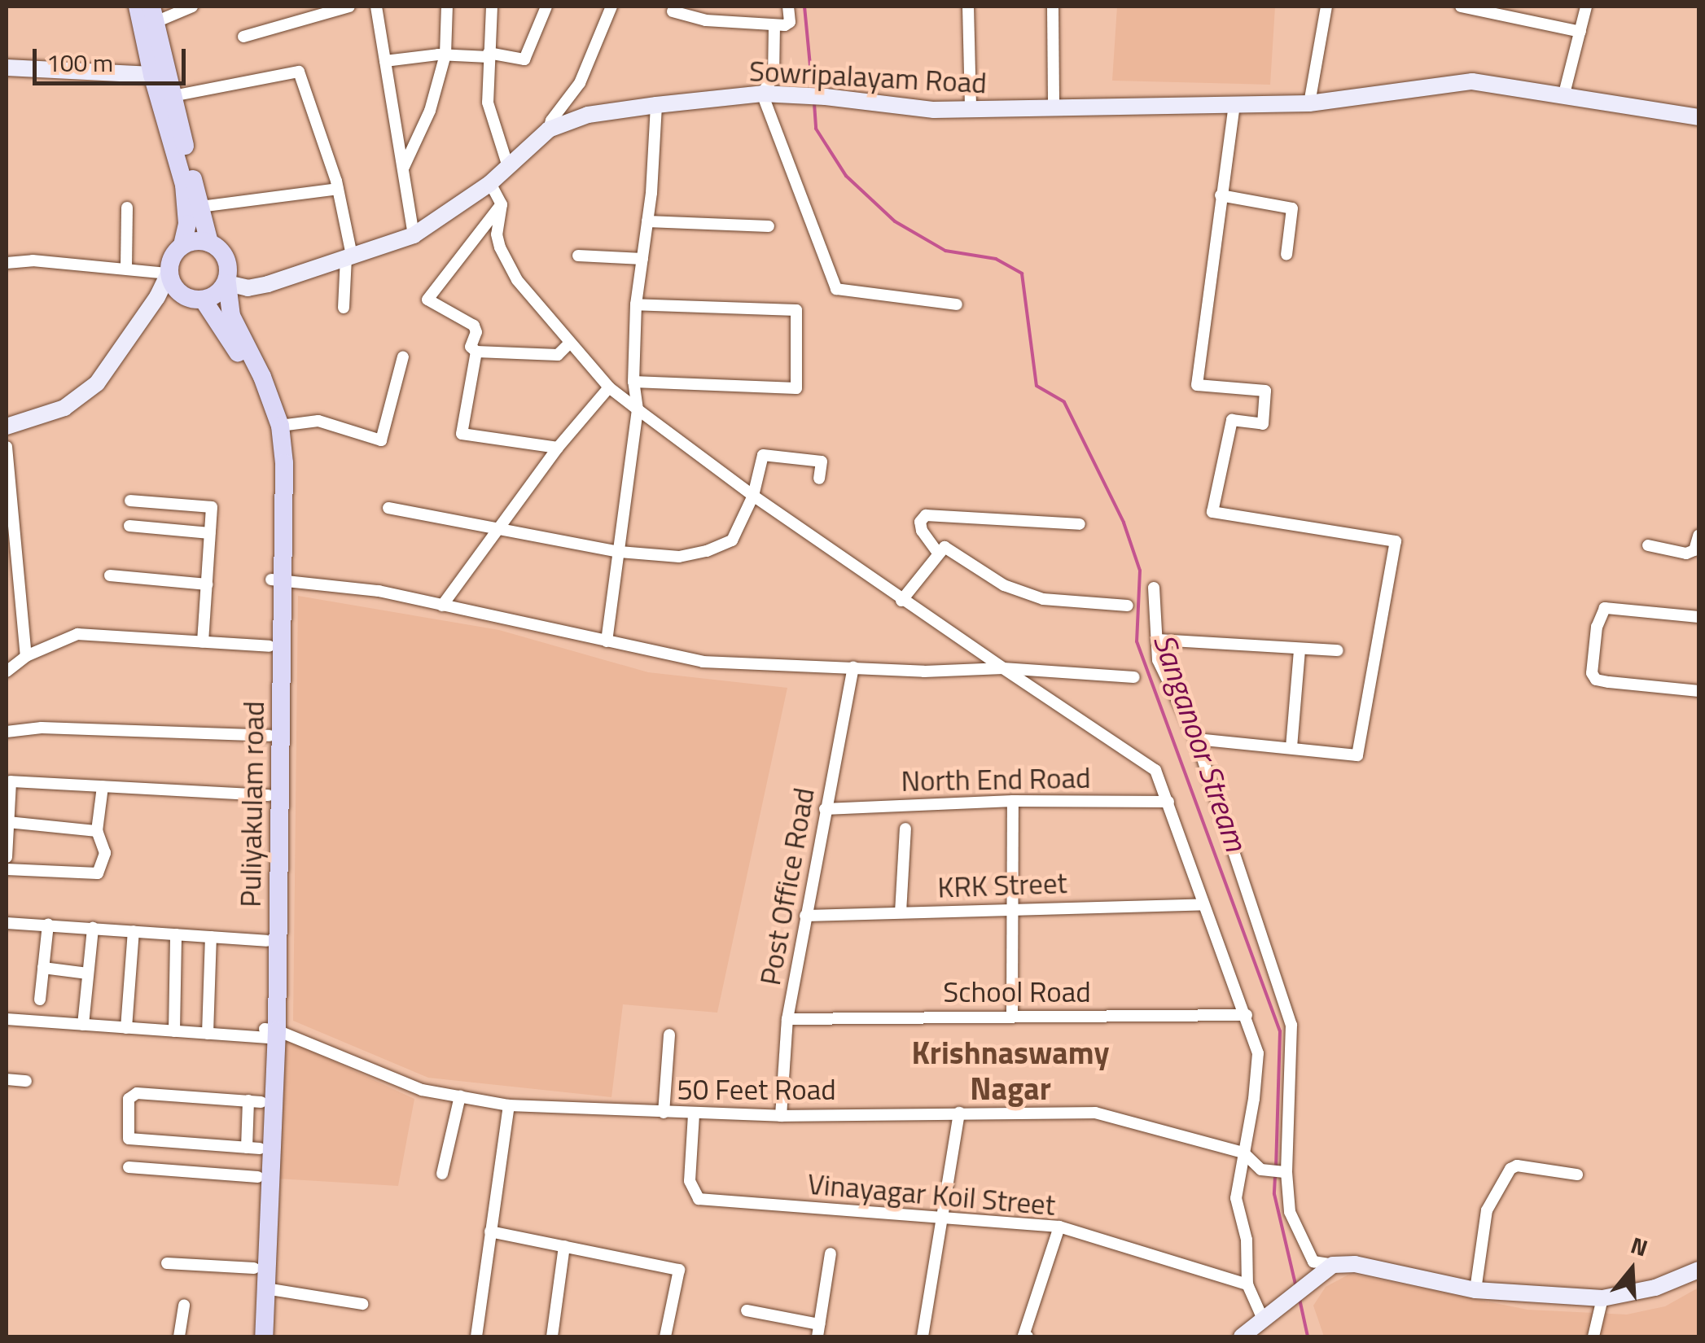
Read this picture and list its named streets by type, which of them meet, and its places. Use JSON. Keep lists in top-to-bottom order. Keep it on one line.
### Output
{"streets":{"main road":["Puliyakulam road"],"street":["Sowripalayam Road","North End Road","KRK Street","Post Office Road","School Road","50 Feet Road","Vinayagar Koil Street"]},"crossings":[["Sowripalayam Road","Puliyakulam road"],["North End Road","Post Office Road"],["Puliyakulam road","50 Feet Road"],["KRK Street","Post Office Road"],["Post Office Road","School Road"],["Post Office Road","50 Feet Road"],["50 Feet Road","Vinayagar Koil Street"]],"districts":["Krishnaswamy Nagar"],"water":["Sanganoor Stream"],"scale_bar":"100 m","north":"top"}
